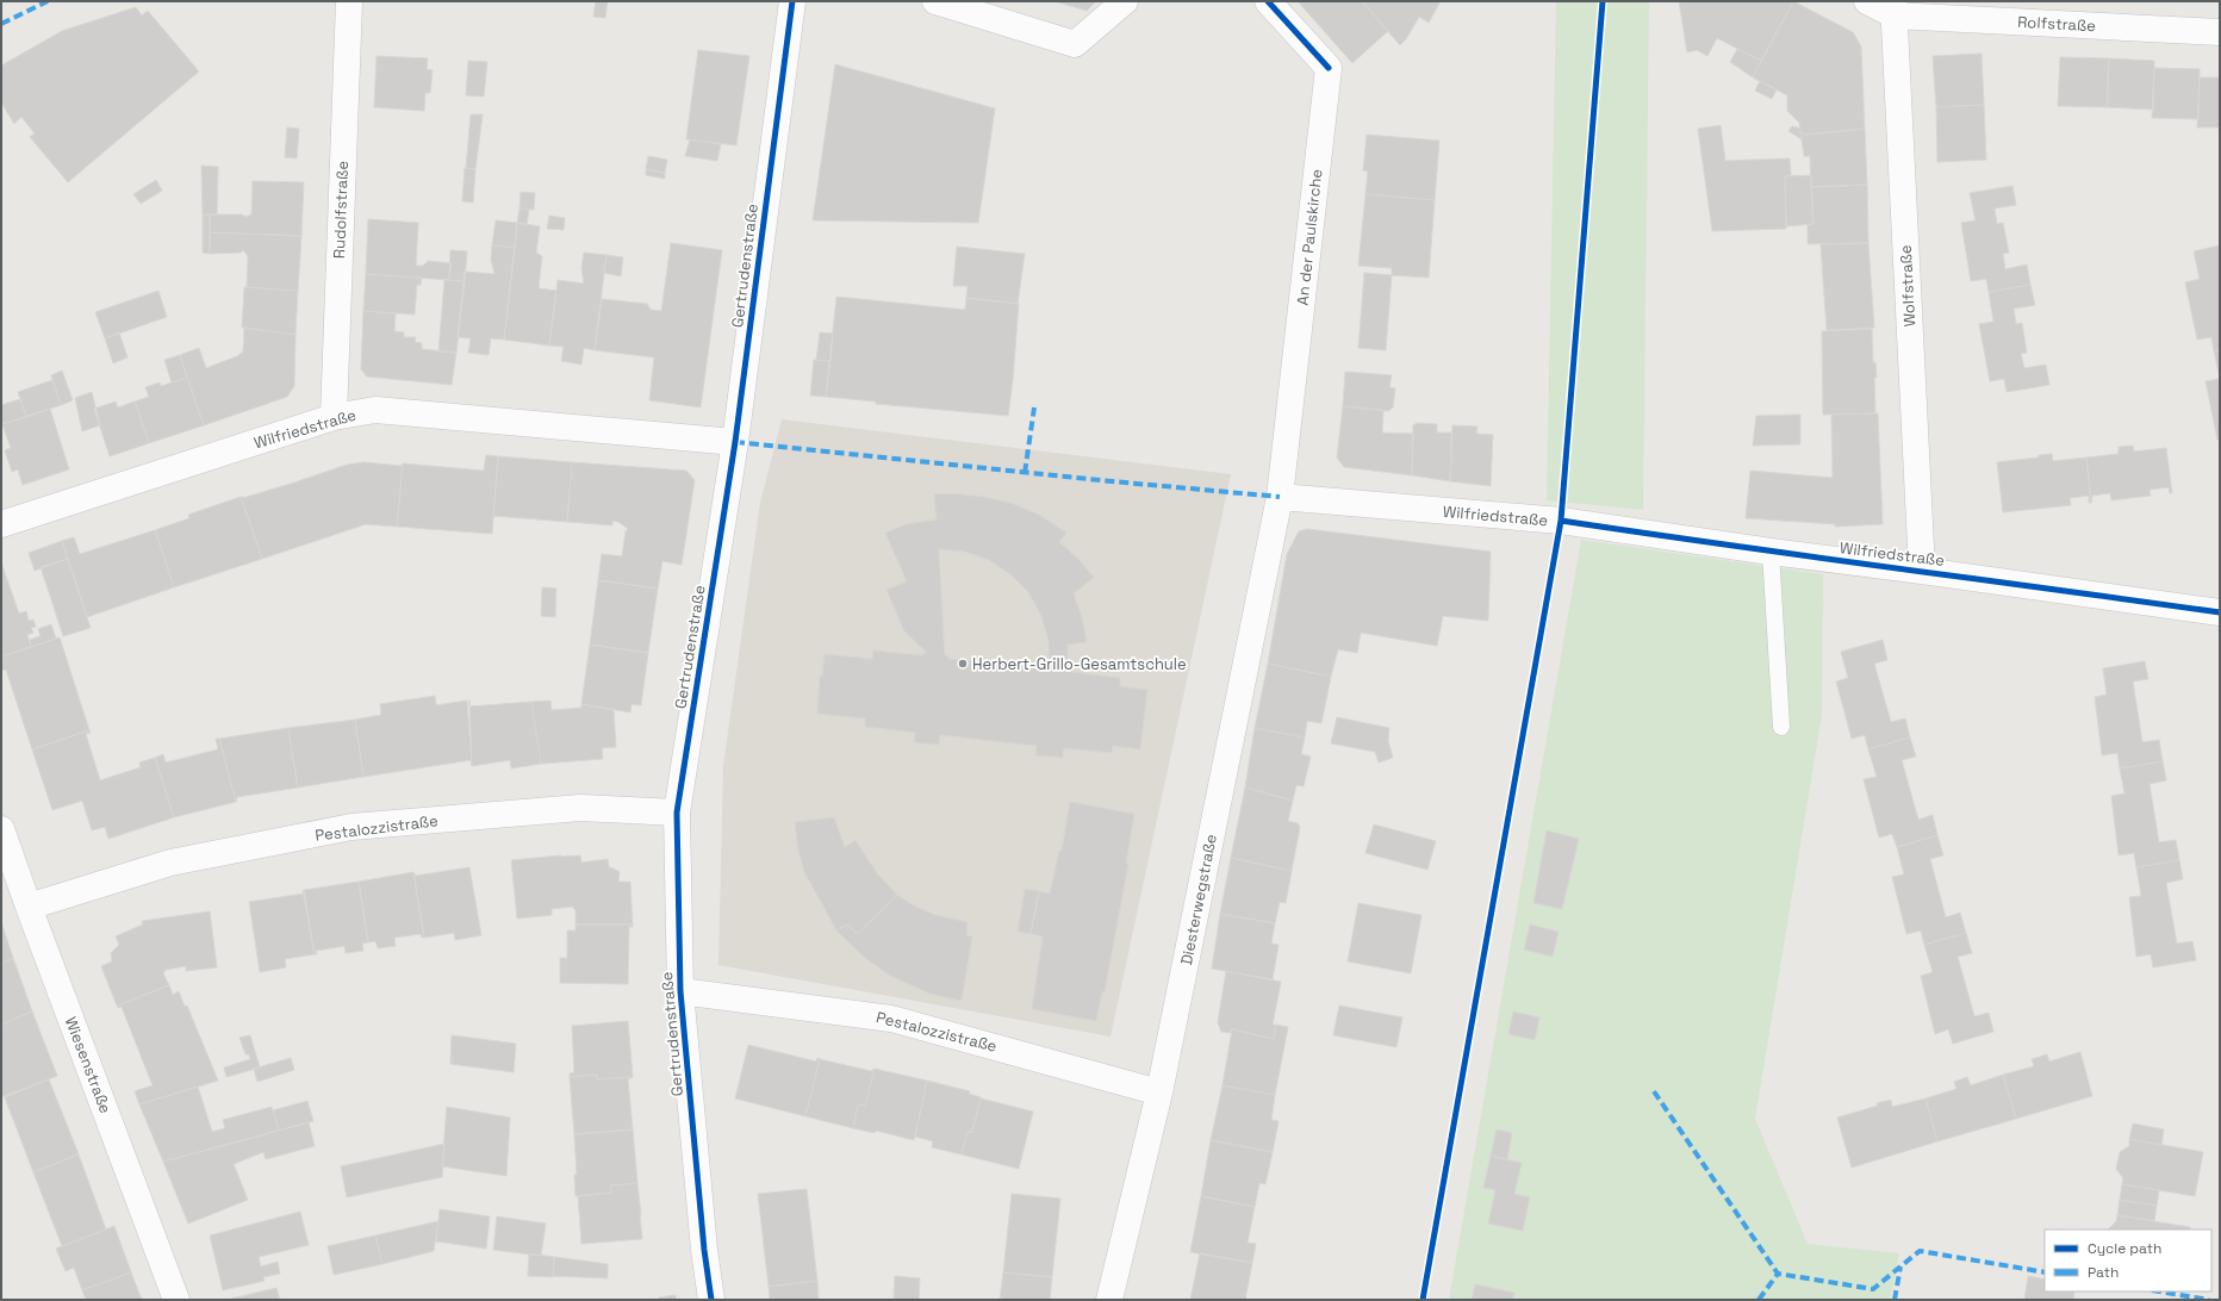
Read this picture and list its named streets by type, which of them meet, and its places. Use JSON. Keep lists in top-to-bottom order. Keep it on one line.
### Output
{"streets":{"street":["Rolfstraße","Rudolfstraße","An der Paulskirche","Gertrudenstraße","Wolfstraße","Wilfriedstraße","Pestalozzistraße","Diesterwegstraße","Wiesenstraße"]},"crossings":[["Rolfstraße","Wolfstraße"],["Rudolfstraße","Wilfriedstraße"],["An der Paulskirche","Wilfriedstraße"],["An der Paulskirche","Diesterwegstraße"],["Gertrudenstraße","Wilfriedstraße"],["Gertrudenstraße","Pestalozzistraße"],["Wolfstraße","Wilfriedstraße"],["Wilfriedstraße","Diesterwegstraße"],["Pestalozzistraße","Diesterwegstraße"],["Pestalozzistraße","Wiesenstraße"]],"places":["Herbert-Grillo-Gesamtschule"],"legend":["Cycle path","Path"]}
